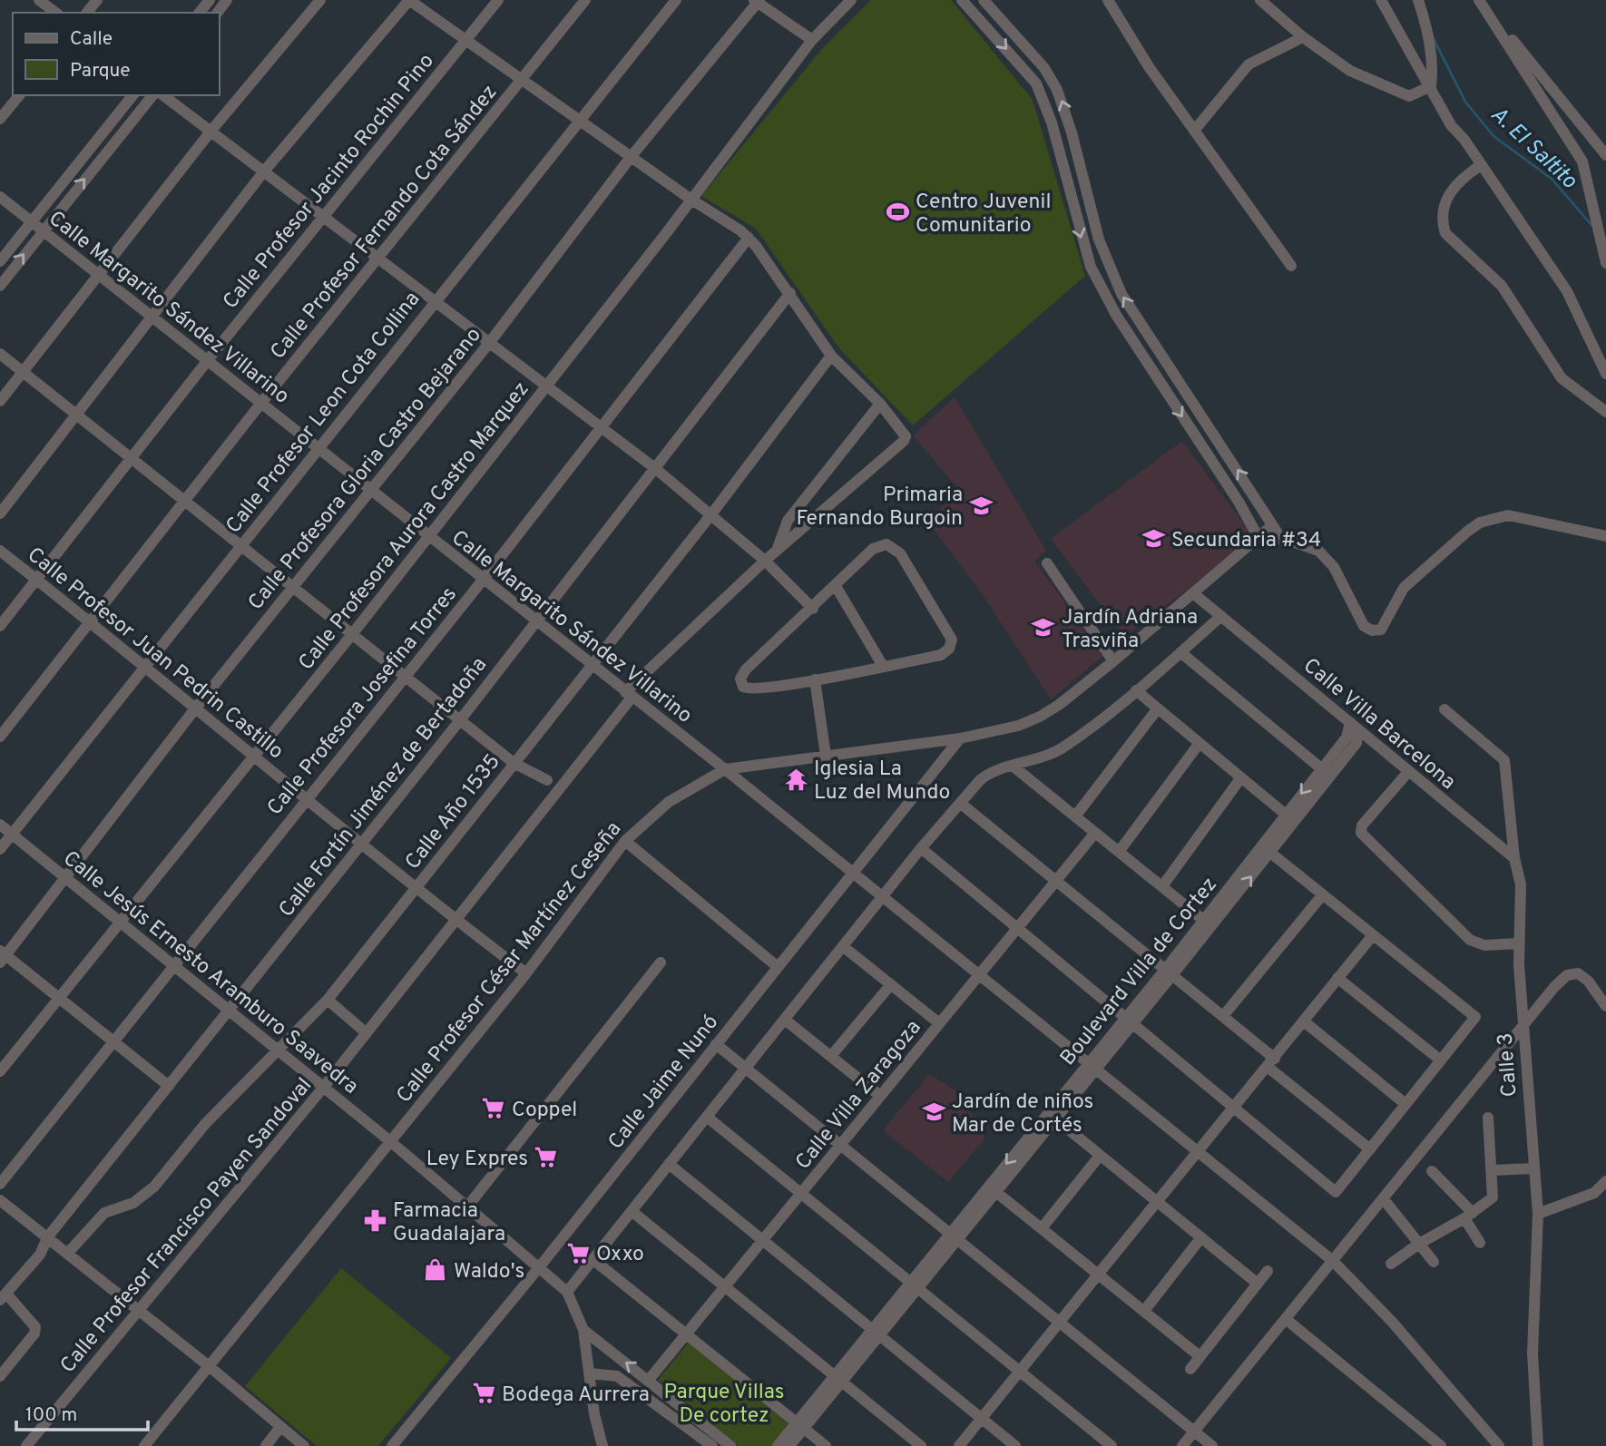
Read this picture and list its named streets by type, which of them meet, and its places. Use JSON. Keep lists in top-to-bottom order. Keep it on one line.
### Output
{"streets":{"street":["Calle Profesor Jacinto Rochin Pino","Calle Profesor Fernando Cota Sández","Calle Margarito Sández Villarino","Calle Profesor Leon Cota Collina","Calle Profesora Gloria Castro Bejarano","Calle Profesora Aurora Castro Marquez","Calle Profesor Juan Pedrin Castillo","Calle Profesora Josefina Torres","Calle Villa Barcelona","Calle Fortín Jiménez de Bertadoña","Calle Año 1535","Calle Profesor César Martínez Ceseña","Boulevard Villa de Cortez","Calle Jesús Ernesto Aramburo Saavedra","Calle 3","Calle Jaime Nunó","Calle Villa Zaragoza","Calle Profesor Francisco Payen Sandoval"]},"crossings":[["Calle Profesor Jacinto Rochin Pino","Calle Margarito Sández Villarino"],["Calle Profesor Jacinto Rochin Pino","Calle Profesor Juan Pedrin Castillo"],["Calle Profesor Fernando Cota Sández","Calle Margarito Sández Villarino"],["Calle Profesor Fernando Cota Sández","Calle Profesor Juan Pedrin Castillo"],["Calle Margarito Sández Villarino","Calle Profesor Leon Cota Collina"],["Calle Margarito Sández Villarino","Calle Profesora Gloria Castro Bejarano"],["Calle Margarito Sández Villarino","Calle Profesora Aurora Castro Marquez"],["Calle Margarito Sández Villarino","Calle Profesora Josefina Torres"],["Calle Margarito Sández Villarino","Calle Fortín Jiménez de Bertadoña"],["Calle Margarito Sández Villarino","Calle Año 1535"],["Calle Margarito Sández Villarino","Calle Profesor César Martínez Ceseña"],["Calle Margarito Sández Villarino","Boulevard Villa de Cortez"],["Calle Margarito Sández Villarino","Calle Jaime Nunó"],["Calle Margarito Sández Villarino","Calle Villa Zaragoza"],["Calle Margarito Sández Villarino","Calle Profesor Francisco Payen Sandoval"],["Calle Profesor Leon Cota Collina","Calle Profesor Juan Pedrin Castillo"],["Calle Profesor Leon Cota Collina","Calle Jesús Ernesto Aramburo Saavedra"],["Calle Profesora Gloria Castro Bejarano","Calle Profesor Juan Pedrin Castillo"],["Calle Profesora Gloria Castro Bejarano","Calle Jesús Ernesto Aramburo Saavedra"],["Calle Profesora Aurora Castro Marquez","Calle Profesor Juan Pedrin Castillo"],["Calle Profesora Aurora Castro Marquez","Calle Jesús Ernesto Aramburo Saavedra"],["Calle Profesor Juan Pedrin Castillo","Calle Profesora Josefina Torres"],["Calle Profesor Juan Pedrin Castillo","Calle Fortín Jiménez de Bertadoña"],["Calle Profesor Juan Pedrin Castillo","Calle Año 1535"],["Calle Profesor Juan Pedrin Castillo","Calle Profesor César Martínez Ceseña"],["Calle Profesor Juan Pedrin Castillo","Calle Profesor Francisco Payen Sandoval"],["Calle Profesora Josefina Torres","Calle Jesús Ernesto Aramburo Saavedra"],["Calle Villa Barcelona","Calle Profesor César Martínez Ceseña"],["Calle Villa Barcelona","Boulevard Villa de Cortez"],["Calle Villa Barcelona","Calle 3"],["Calle Fortín Jiménez de Bertadoña","Calle Jesús Ernesto Aramburo Saavedra"],["Calle Año 1535","Calle Jesús Ernesto Aramburo Saavedra"],["Calle Profesor César Martínez Ceseña","Calle Jesús Ernesto Aramburo Saavedra"],["Calle Profesor César Martínez Ceseña","Calle Jaime Nunó"],["Calle Jesús Ernesto Aramburo Saavedra","Calle Jaime Nunó"],["Calle Jesús Ernesto Aramburo Saavedra","Calle Profesor Francisco Payen Sandoval"]],"water":["A. El Saltito"],"parks":["Parque Villas De cortez"],"places":{"sports":["Centro Juvenil Comunitario"],"school or university":["Primaria Fernando Burgoin","Secundaria #34","Jardín Adriana Trasviña","Jardín de niños Mar de Cortés"],"temple":["Iglesia La Luz del Mundo"],"supermarket":["Coppel","Ley Expres","Oxxo","Bodega Aurrera"],"pharmacy":["Farmacia Guadalajara"],"shop":["Waldo's"]},"legend":["Calle","Parque"],"scale_bar":"100 m"}
